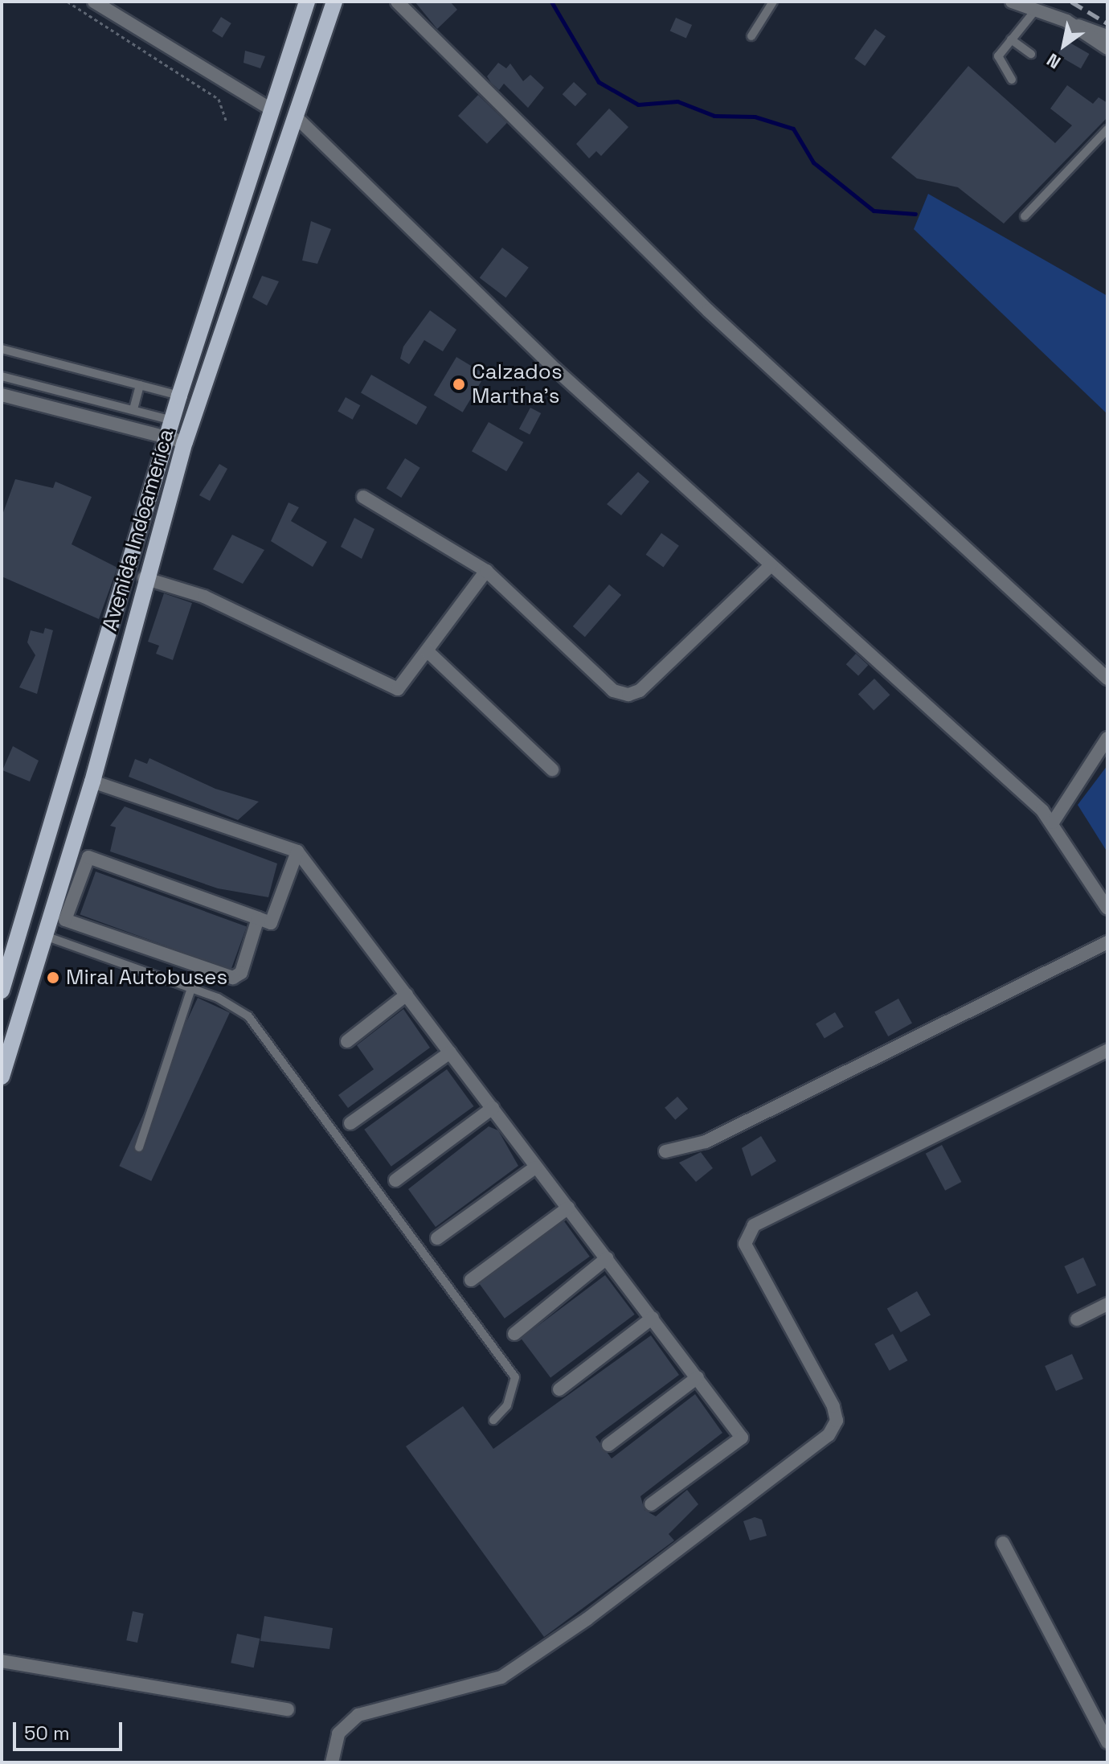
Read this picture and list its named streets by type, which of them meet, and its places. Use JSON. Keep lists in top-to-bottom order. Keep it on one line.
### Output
{"streets":{"main road":["Avenida Indoamerica"]},"places":["Calzados Martha’s","Miral Autobuses"],"scale_bar":"50 m","north":"bottom left"}
